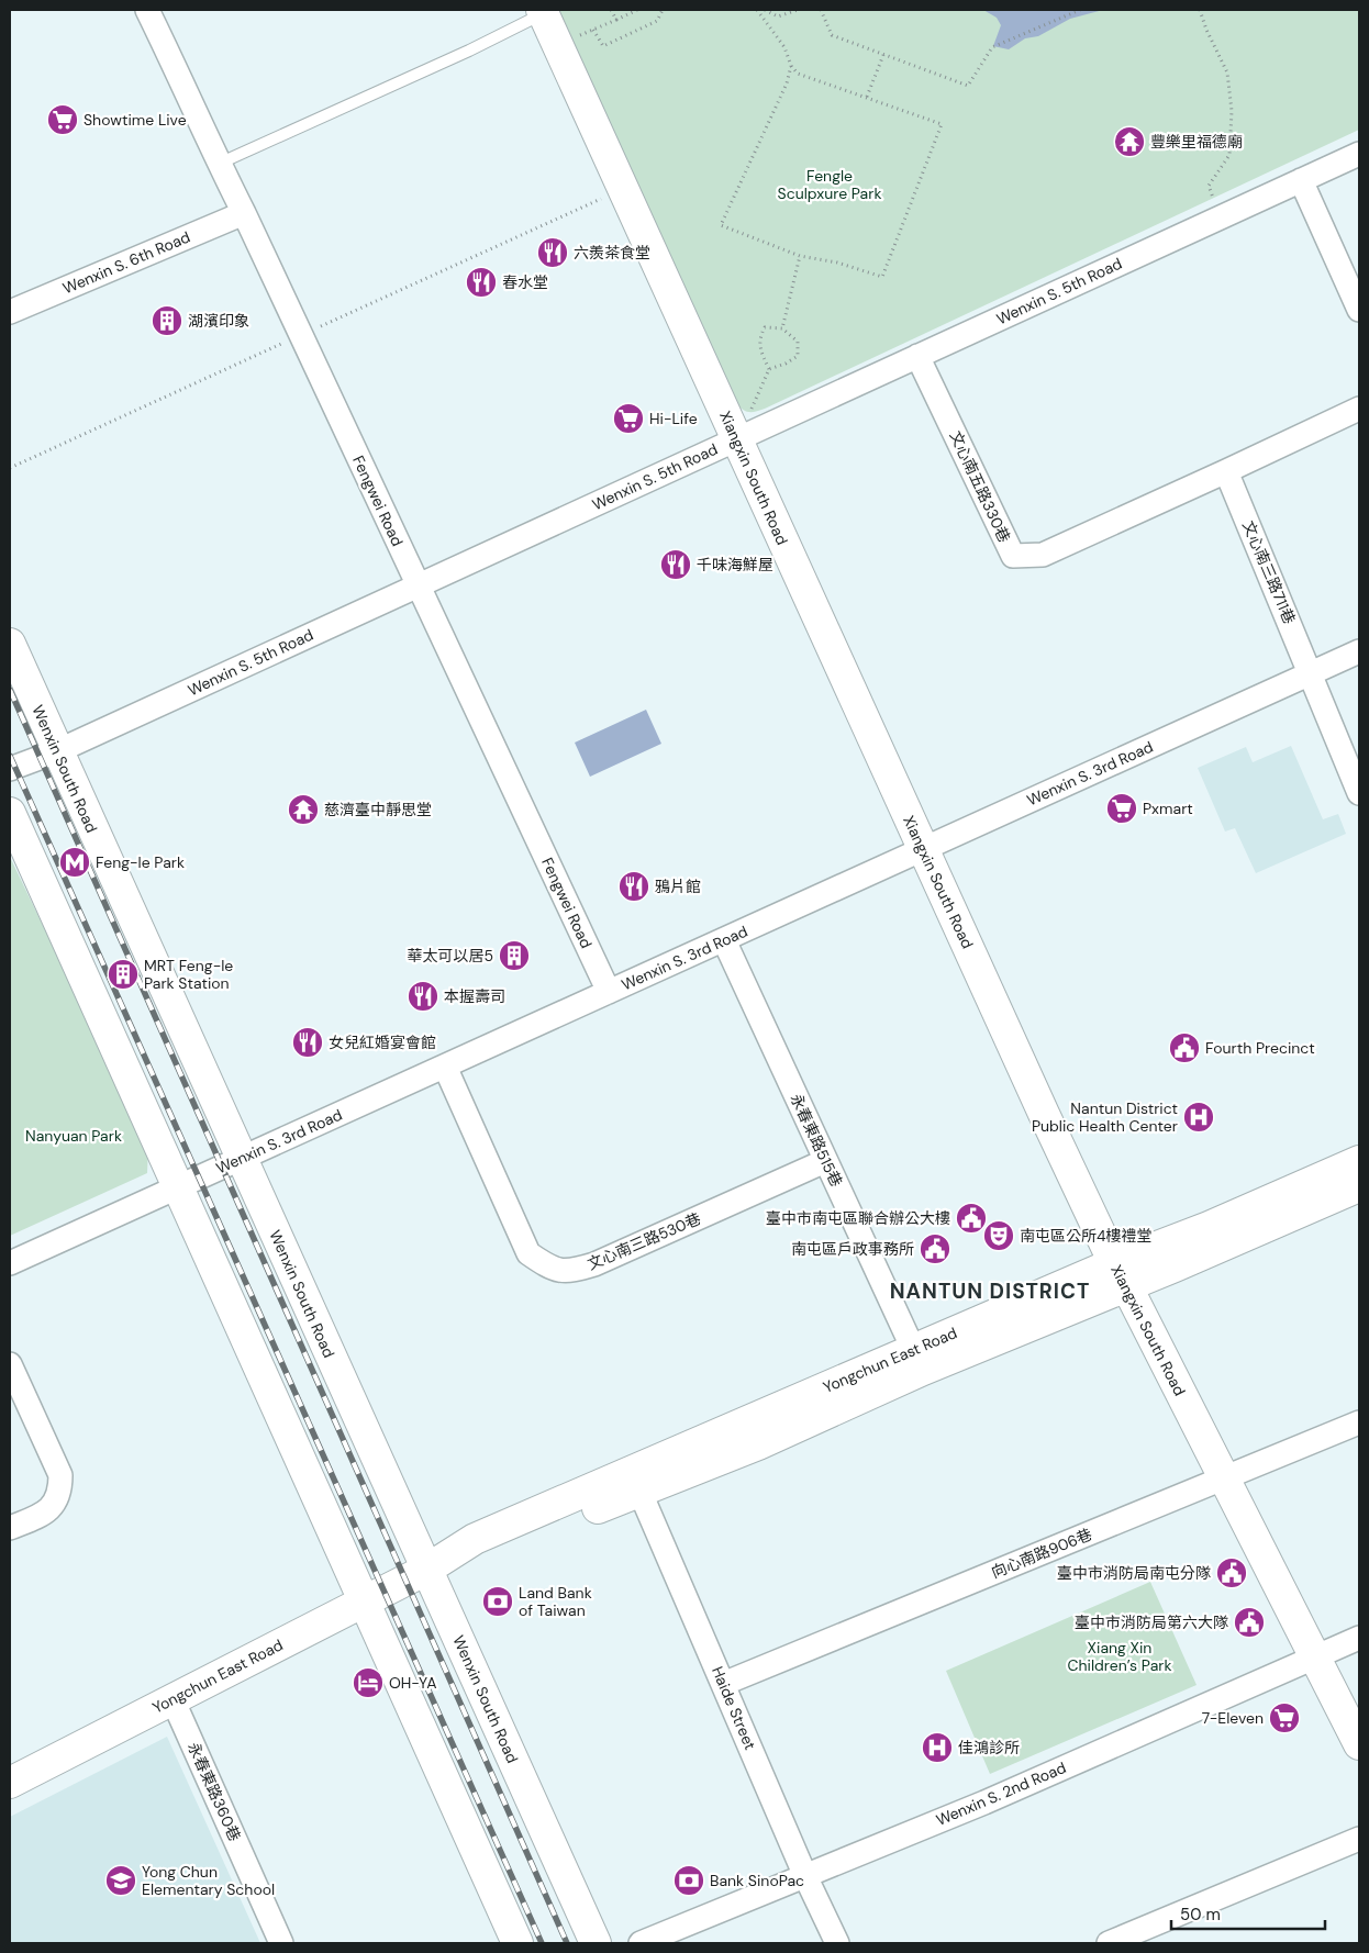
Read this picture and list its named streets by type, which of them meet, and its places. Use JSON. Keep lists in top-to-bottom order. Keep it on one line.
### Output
{"streets":{"street":["Wenxin S. 6th Road","Wenxin S. 5th Road","Xiangxin South Road","文心南五路330巷","Fengwei Road","文心南三路711巷","Wenxin South Road","Wenxin S. 3rd Road","永春東路515巷","文心南三路530巷","Yongchun East Road","向心南路906巷","Haide Street","永春東路360巷","Wenxin S. 2nd Road"]},"crossings":[["Wenxin S. 6th Road","Fengwei Road"],["Wenxin S. 5th Road","Xiangxin South Road"],["Wenxin S. 5th Road","文心南五路330巷"],["Wenxin S. 5th Road","Fengwei Road"],["Wenxin S. 5th Road","Wenxin South Road"],["Xiangxin South Road","Wenxin S. 3rd Road"],["Xiangxin South Road","Yongchun East Road"],["Xiangxin South Road","向心南路906巷"],["Xiangxin South Road","Wenxin S. 2nd Road"],["文心南五路330巷","文心南三路711巷"],["Fengwei Road","Wenxin S. 3rd Road"],["文心南三路711巷","Wenxin S. 3rd Road"],["Wenxin South Road","Wenxin S. 3rd Road"],["Wenxin South Road","Yongchun East Road"],["Wenxin S. 3rd Road","永春東路515巷"],["Wenxin S. 3rd Road","文心南三路530巷"],["永春東路515巷","文心南三路530巷"],["永春東路515巷","Yongchun East Road"],["Yongchun East Road","Haide Street"],["Yongchun East Road","永春東路360巷"],["向心南路906巷","Haide Street"],["Haide Street","Wenxin S. 2nd Road"]],"districts":["NANTUN DISTRICT"],"parks":["Fengle Sculpxure Park","Nanyuan Park","Xiang Xin Children’s Park"],"places":{"supermarket":["Showtime Live","Hi-Life","Pxmart","7-Eleven"],"temple":["豐樂里福德廟","慈濟臺中靜思堂"],"restaurant":["六羨茶食堂","春水堂","千味海鮮屋","鴉片館","本握壽司","女兒紅婚宴會館"],"building":["湖濱印象","華太可以居5","MRT Feng-le Park Station"],"metro station":["Feng-le Park"],"public building":["Fourth Precinct","臺中市南屯區聯合辦公大樓","南屯區戶政事務所","臺中市消防局南屯分隊","臺中市消防局第六大隊"],"hospital":["Nantun District Public Health Center","佳鴻診所"],"theatre":["南屯區公所4樓禮堂"],"bank":["Land Bank of Taiwan","Bank SinoPac"],"hotel":["OH-YA"],"school or university":["Yong Chun Elementary School"]},"scale_bar":"50 m"}
